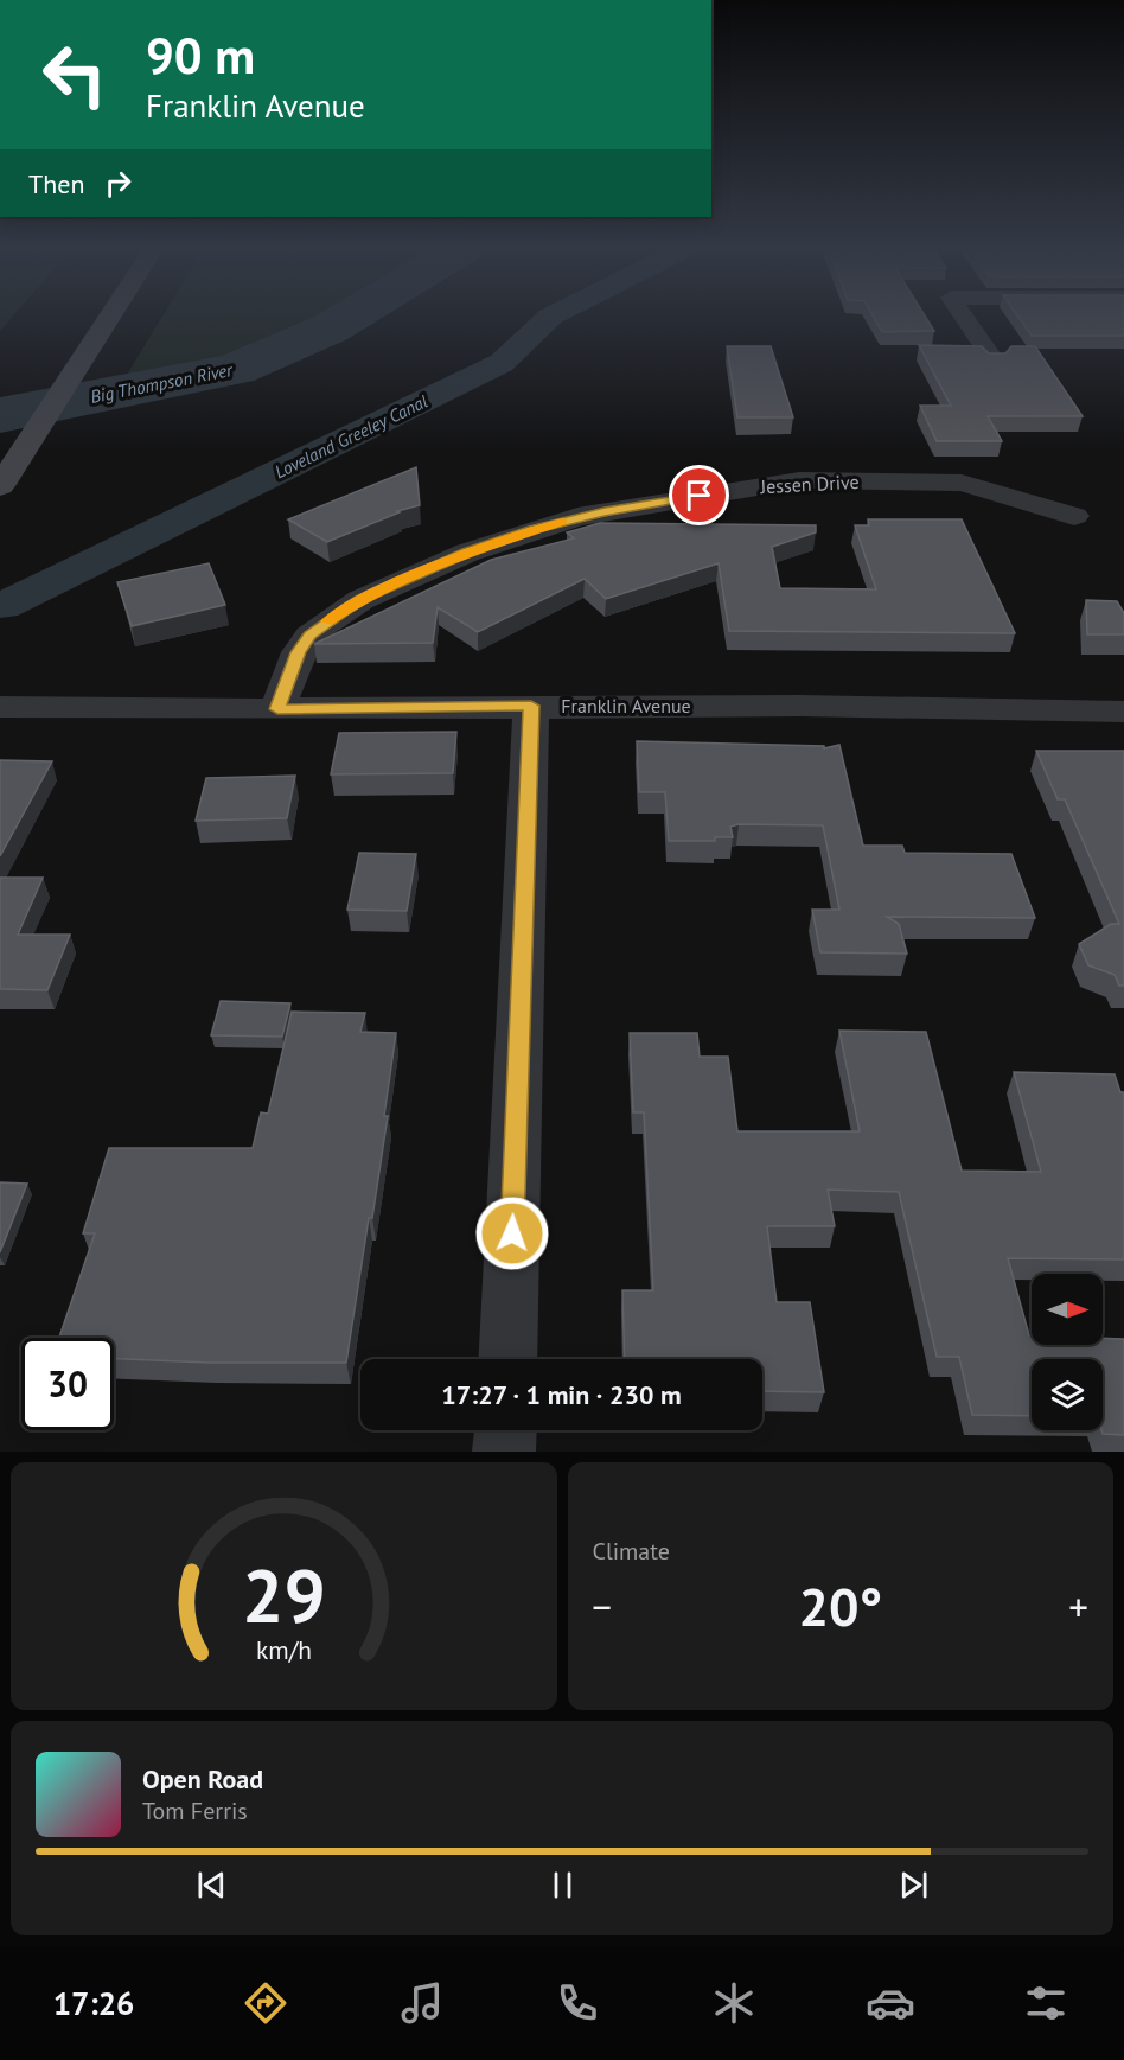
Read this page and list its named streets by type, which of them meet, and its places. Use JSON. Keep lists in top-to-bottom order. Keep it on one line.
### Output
{"streets":{"street":["Jessen Drive","Franklin Avenue"]},"crossings":[["Jessen Drive","Franklin Avenue"]],"water":["Big Thompson River","Loveland Greeley Canal"],"north":"right","page":{"turn":["90 m","Franklin Avenue"],"then":"Then","limit":"30","trip":"17:27 · 1 min · 230 m","tile":"Climate","heat":["−","20°","+"],"song":["Open Road","Tom Ferris"],"tabs":"17:26","gauge":["29","km/h"]}}
